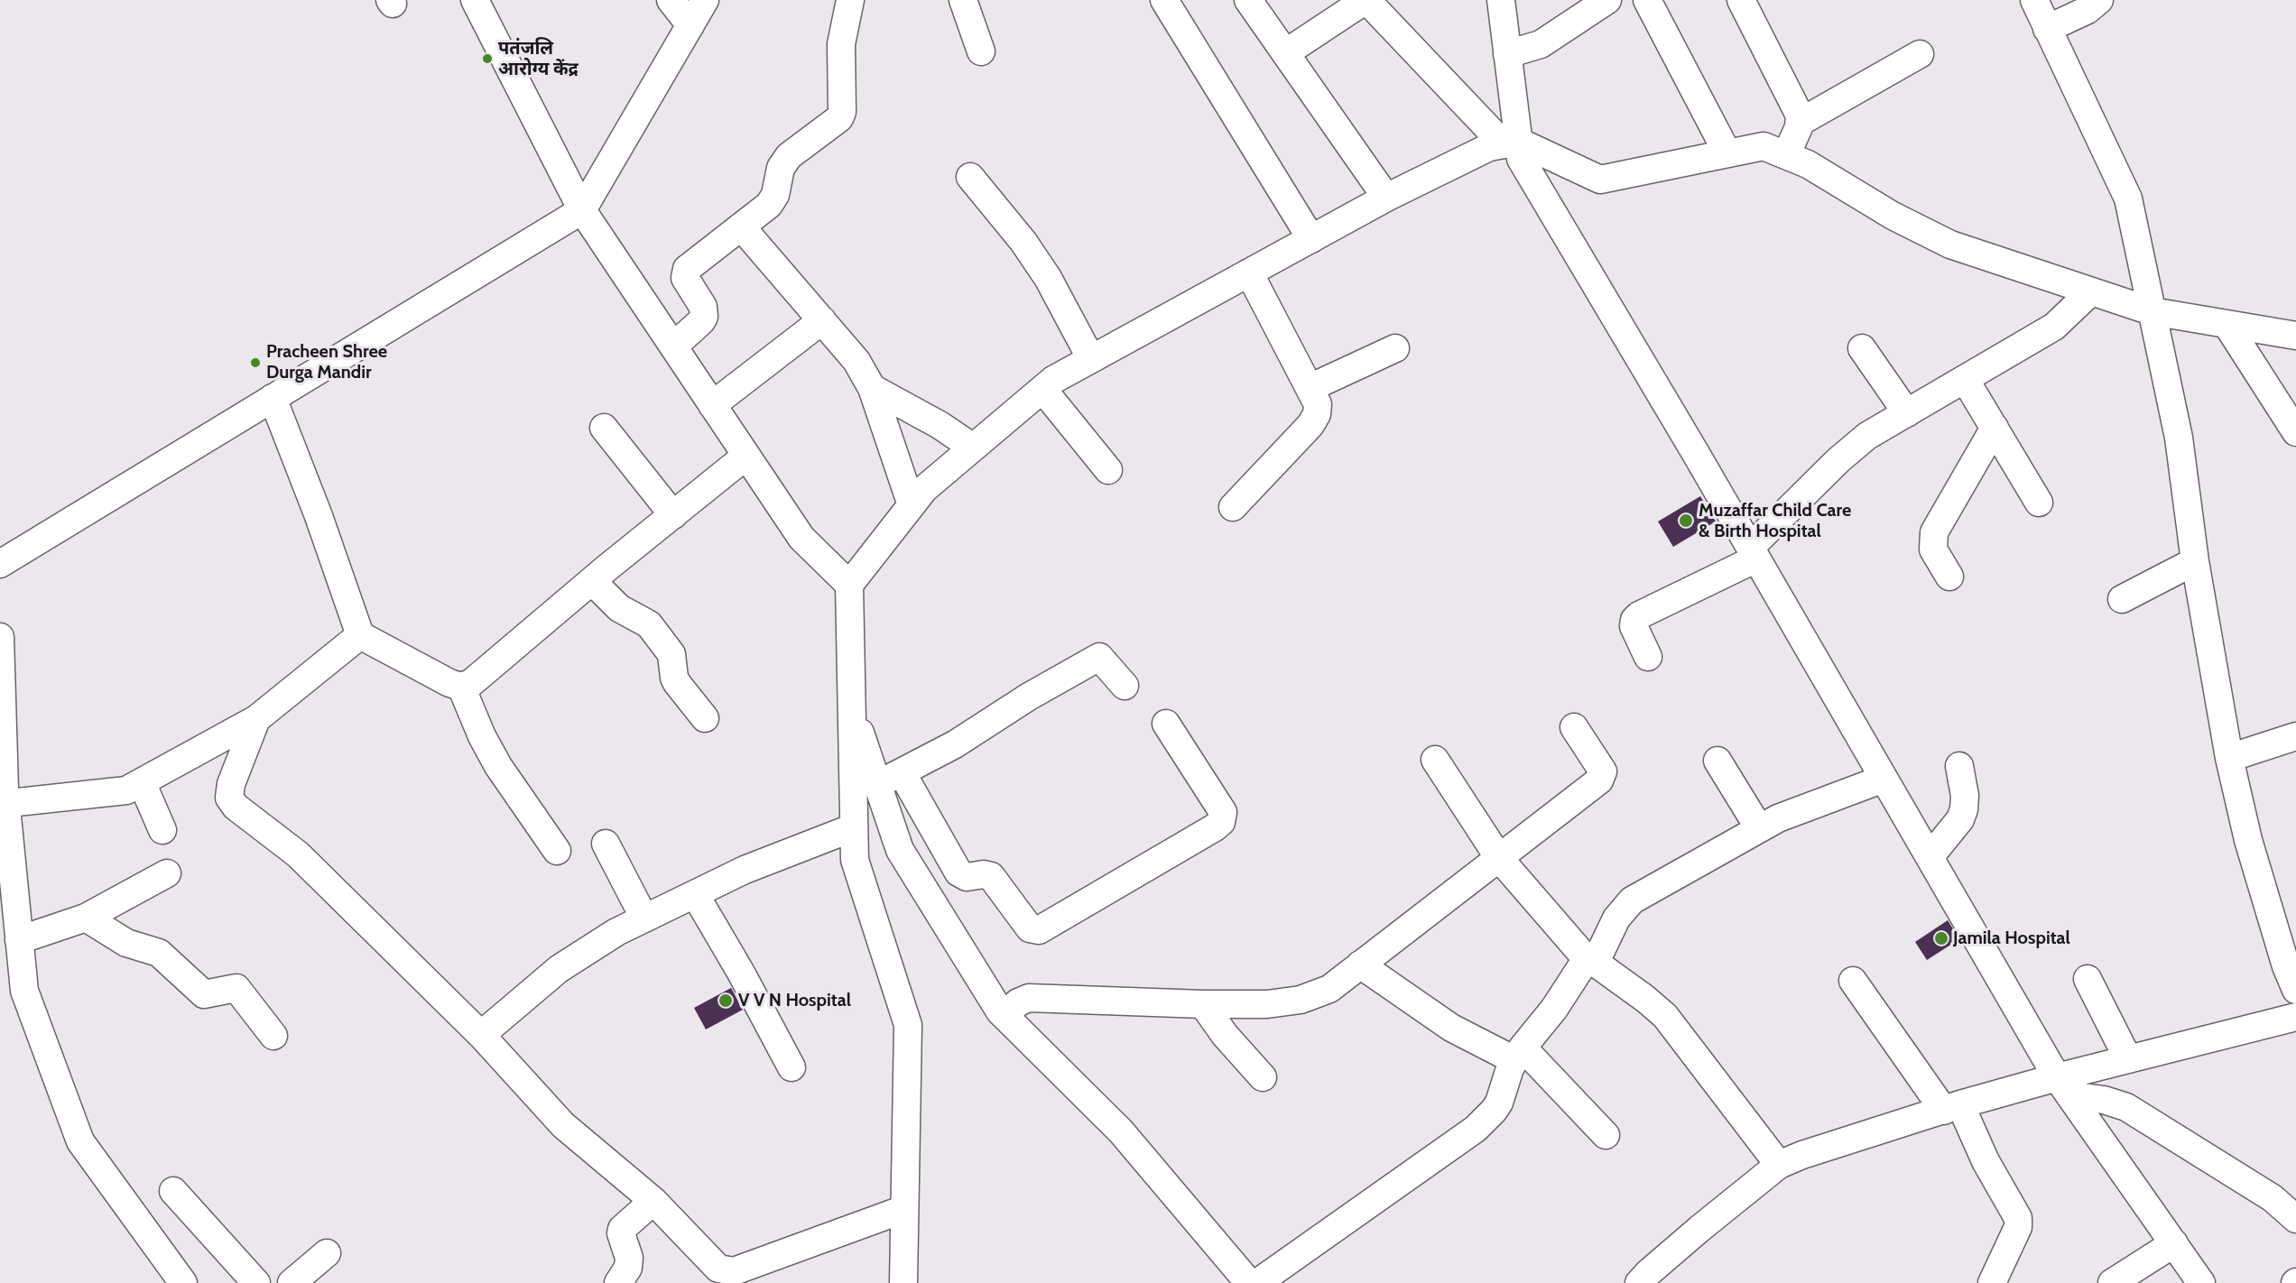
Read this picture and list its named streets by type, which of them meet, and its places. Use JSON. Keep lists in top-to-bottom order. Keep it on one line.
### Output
{"places":["पतंजलि आरोग्य केंद्र","Pracheen Shree Durga Mandir","Muzaffar Child Care & Birth Hospital","Jamila Hospital","V V N Hospital"]}
